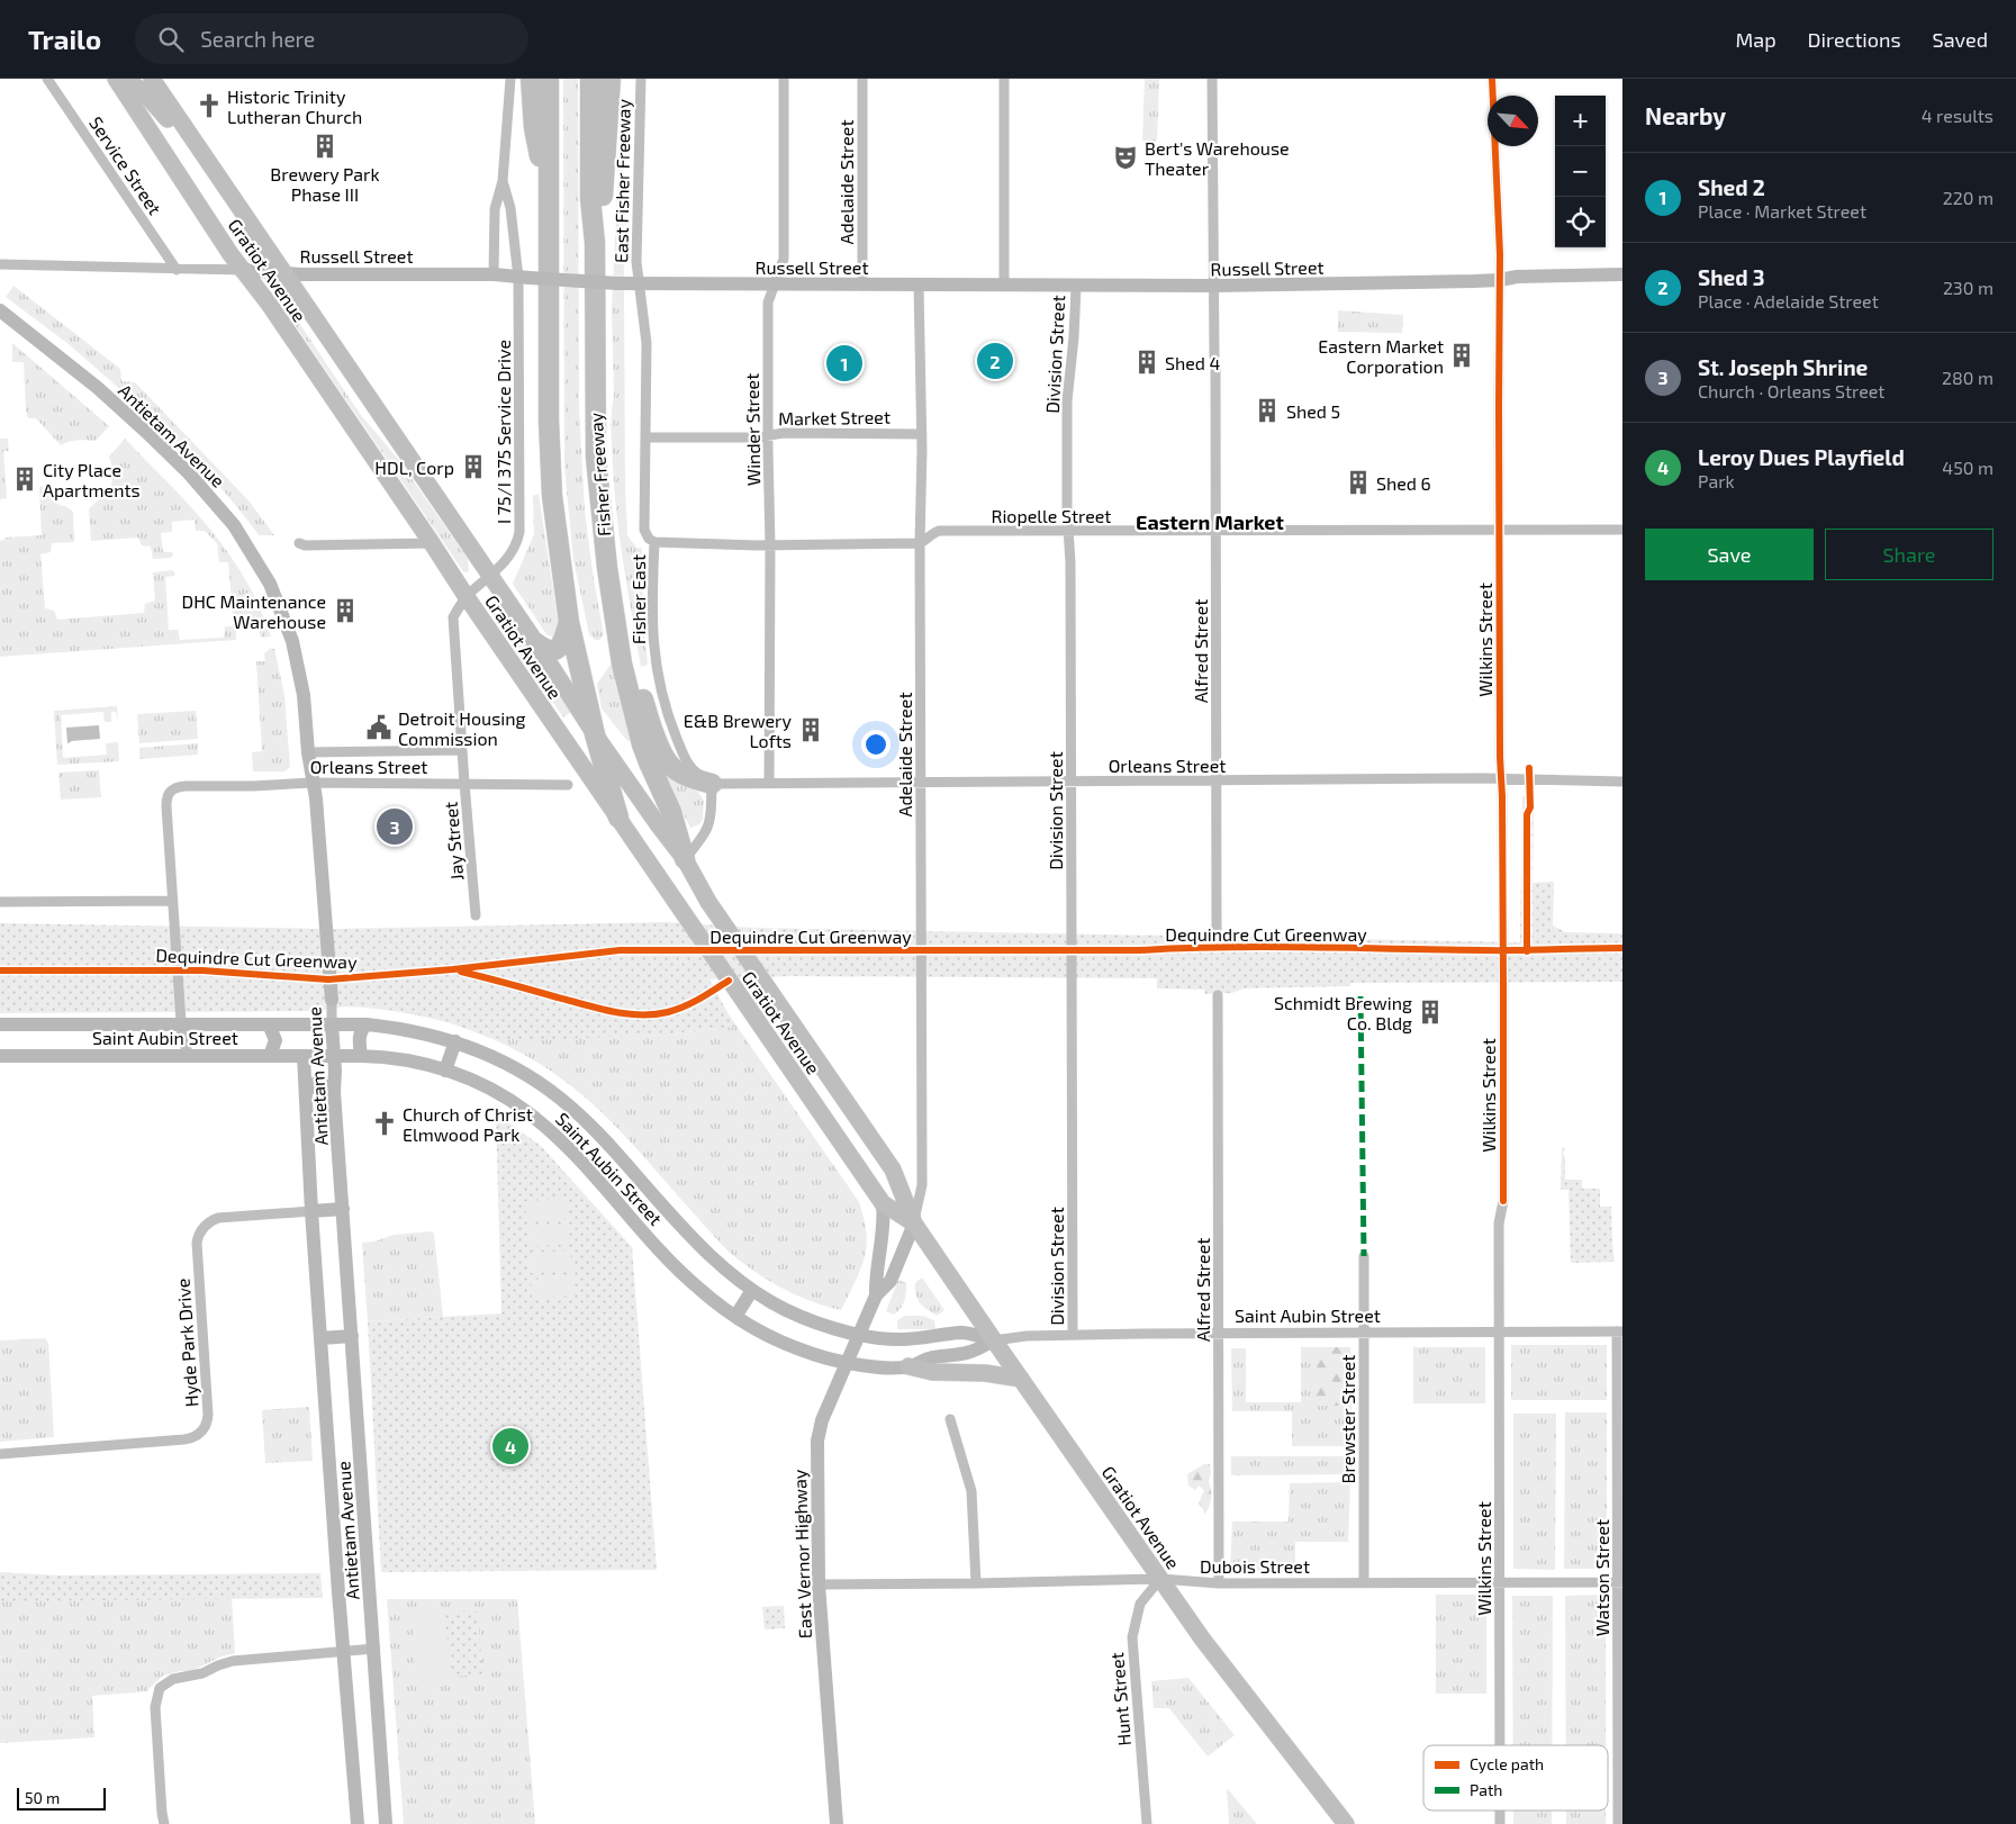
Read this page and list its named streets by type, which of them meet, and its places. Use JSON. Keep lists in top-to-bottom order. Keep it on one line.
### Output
{"streets":{"highway":["Fisher Freeway"],"main road":["Gratiot Avenue"],"street":["Service Street","East Fisher Freeway","Adelaide Street","Russell Street","Division Street","Market Street","Winder Street","I 75/I 375 Service Drive","Antietam Avenue","Riopelle Street","Fisher East","Wilkins Street","Alfred Street","Orleans Street","Jay Street","Saint Aubin Street","Hyde Park Drive","Brewster Street","East Vernor Highway","Dubois Street","Watson Street","Hunt Street"],"cycle path":["Dequindre Cut Greenway"]},"crossings":[["Service Street","Russell Street"],["East Fisher Freeway","Russell Street"],["East Fisher Freeway","Fisher East"],["Adelaide Street","Russell Street"],["Adelaide Street","Gratiot Avenue"],["Adelaide Street","Market Street"],["Adelaide Street","Riopelle Street"],["Adelaide Street","Orleans Street"],["Adelaide Street","East Vernor Highway"],["Russell Street","Gratiot Avenue"],["Russell Street","Division Street"],["Russell Street","Winder Street"],["Russell Street","I 75/I 375 Service Drive"],["Russell Street","Fisher East"],["Russell Street","Wilkins Street"],["Gratiot Avenue","I 75/I 375 Service Drive"],["Gratiot Avenue","Fisher Freeway"],["Gratiot Avenue","Jay Street"],["Gratiot Avenue","Saint Aubin Street"],["Gratiot Avenue","East Vernor Highway"],["Gratiot Avenue","Dubois Street"],["Gratiot Avenue","Hunt Street"],["Division Street","Riopelle Street"],["Division Street","Orleans Street"],["Division Street","Saint Aubin Street"],["Market Street","Winder Street"],["Market Street","Fisher East"],["Winder Street","Riopelle Street"],["Winder Street","Orleans Street"],["I 75/I 375 Service Drive","Jay Street"],["Antietam Avenue","Orleans Street"],["Antietam Avenue","Saint Aubin Street"],["Antietam Avenue","Hyde Park Drive"],["Riopelle Street","Fisher East"],["Riopelle Street","Wilkins Street"],["Riopelle Street","Alfred Street"],["Fisher East","Orleans Street"],["Wilkins Street","Orleans Street"],["Wilkins Street","Saint Aubin Street"],["Wilkins Street","Dubois Street"],["Alfred Street","Orleans Street"],["Alfred Street","Saint Aubin Street"],["Alfred Street","Dubois Street"],["Orleans Street","Jay Street"],["Saint Aubin Street","Brewster Street"],["Saint Aubin Street","East Vernor Highway"],["Saint Aubin Street","Watson Street"],["Brewster Street","Dubois Street"],["East Vernor Highway","Dubois Street"],["Dubois Street","Watson Street"],["Dubois Street","Hunt Street"]],"districts":["Eastern Market"],"places":{"church":["Historic Trinity Lutheran Church","Church of Christ Elmwood Park"],"building":["Brewery Park Phase III","Eastern Market Corporation","Shed 4","Shed 5","HDL, Corp","City Place Apartments","Shed 6","DHC Maintenance Warehouse","E&B Brewery Lofts","Schmidt Brewing Co. Bldg"],"theatre":["Bert's Warehouse Theater"],"public building":["Detroit Housing Commission"]},"legend":["Cycle path","Path"],"scale_bar":"50 m","north":"bottom right","page":{"header":"Trailo","search":"Search here","nav":["Map","Directions","Saved"],"heading":["Nearby","4 results"],"map_buttons":["+","−"],"list":[{"mark":"1","name":"Shed 2","note":"Place · Market Street","value":"220 m"},{"mark":"2","name":"Shed 3","note":"Place · Adelaide Street","value":"230 m"},{"mark":"3","name":"St. Joseph Shrine","note":"Church · Orleans Street","value":"280 m"},{"mark":"4","name":"Leroy Dues Playfield","note":"Park","value":"450 m"}],"pins":["2","1","3","4"],"buttons":["Save","Share"],"scale":"50 m"}}
